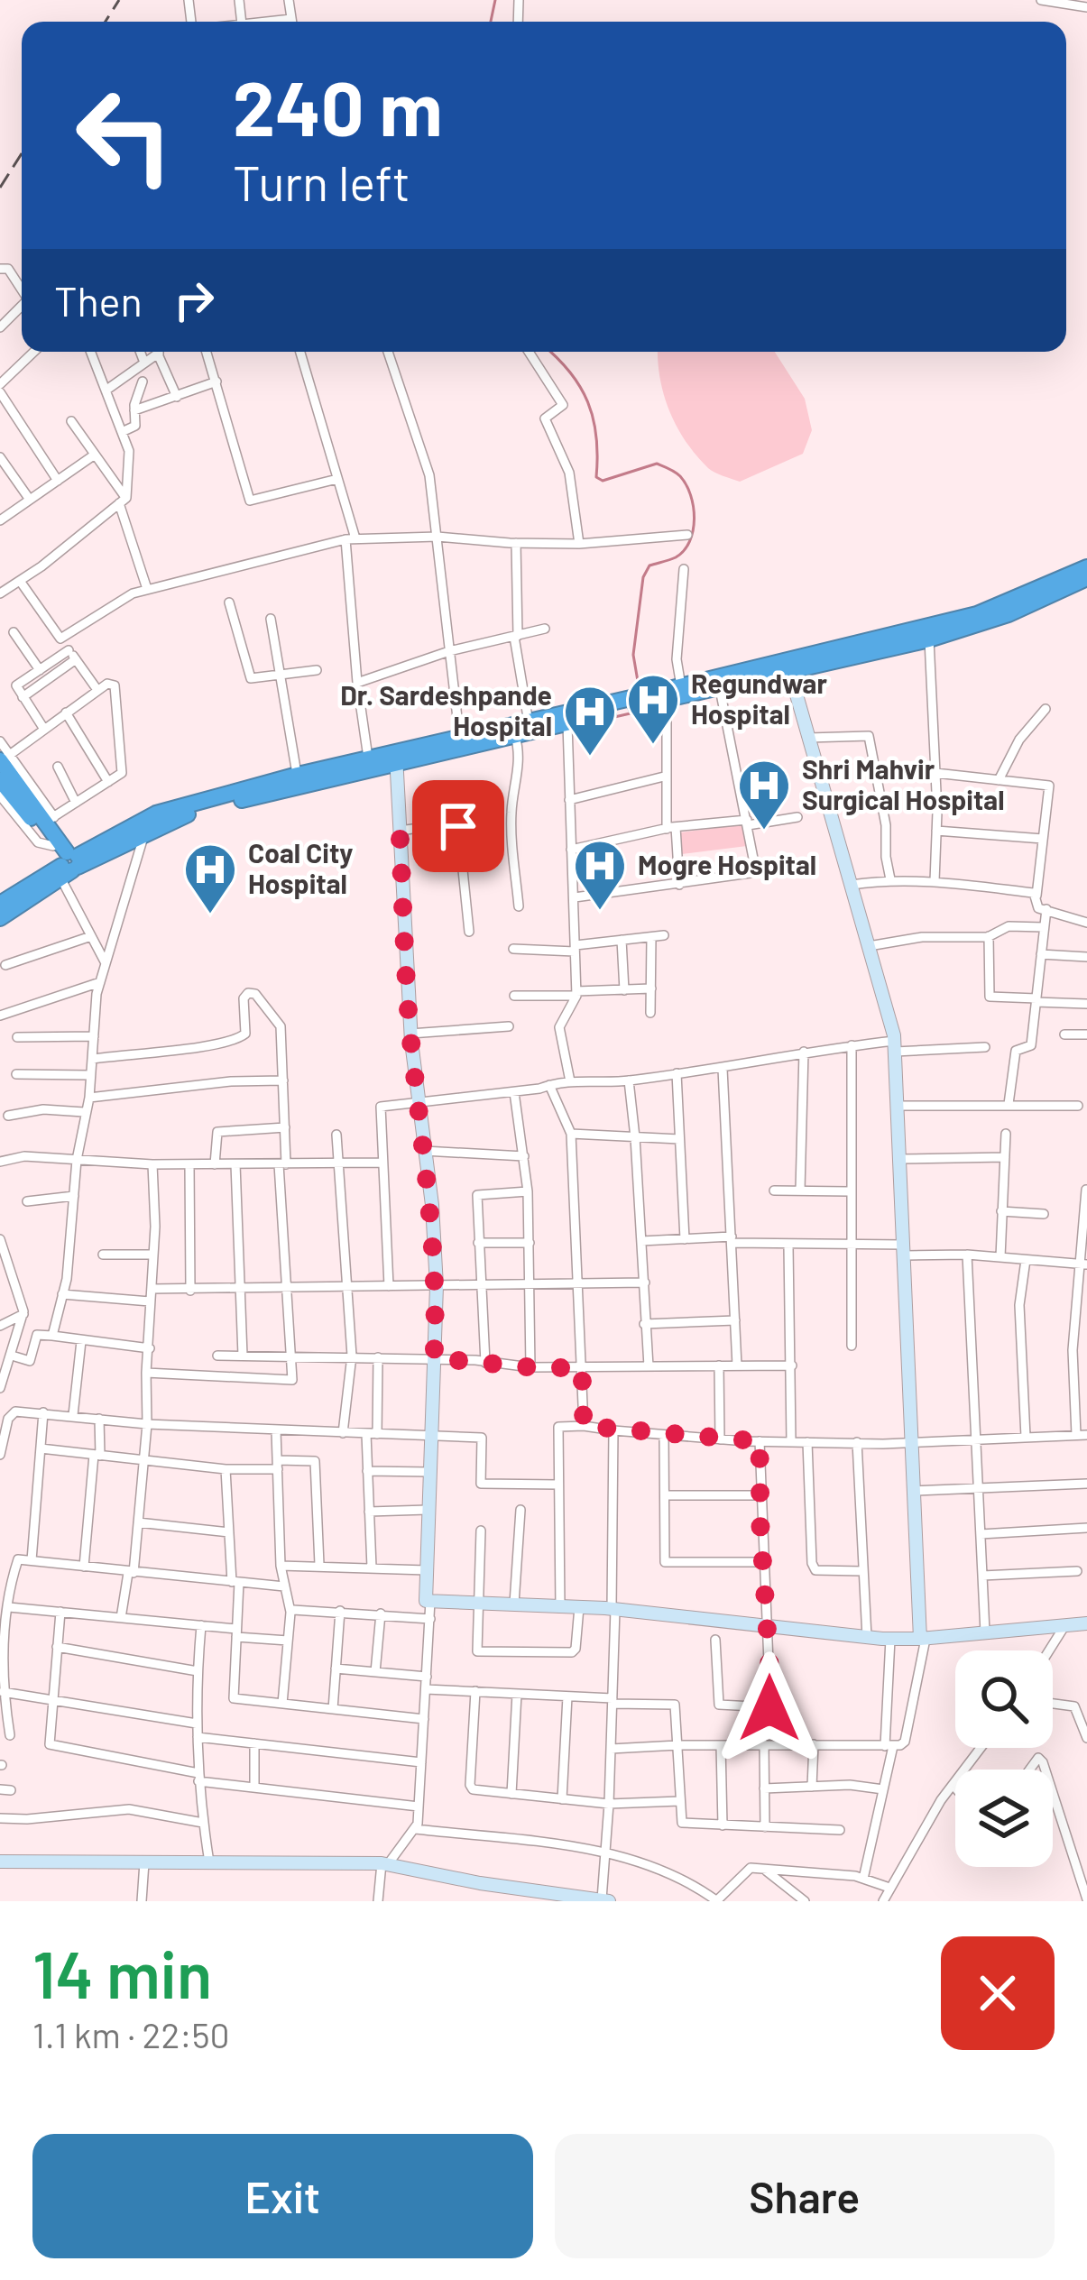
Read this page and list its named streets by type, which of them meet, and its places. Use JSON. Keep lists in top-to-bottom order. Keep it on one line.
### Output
{"places":{"hospital":["Regundwar Hospital","Dr. Sardeshpande Hospital","Shri Mahvir Surgical Hospital","Mogre Hospital","Coal City Hospital"]},"page":{"turn":["240 m","Turn left"],"then":"Then","heading":["14 min","1.1 km · 22:50"],"buttons":["Exit","Share"]}}
